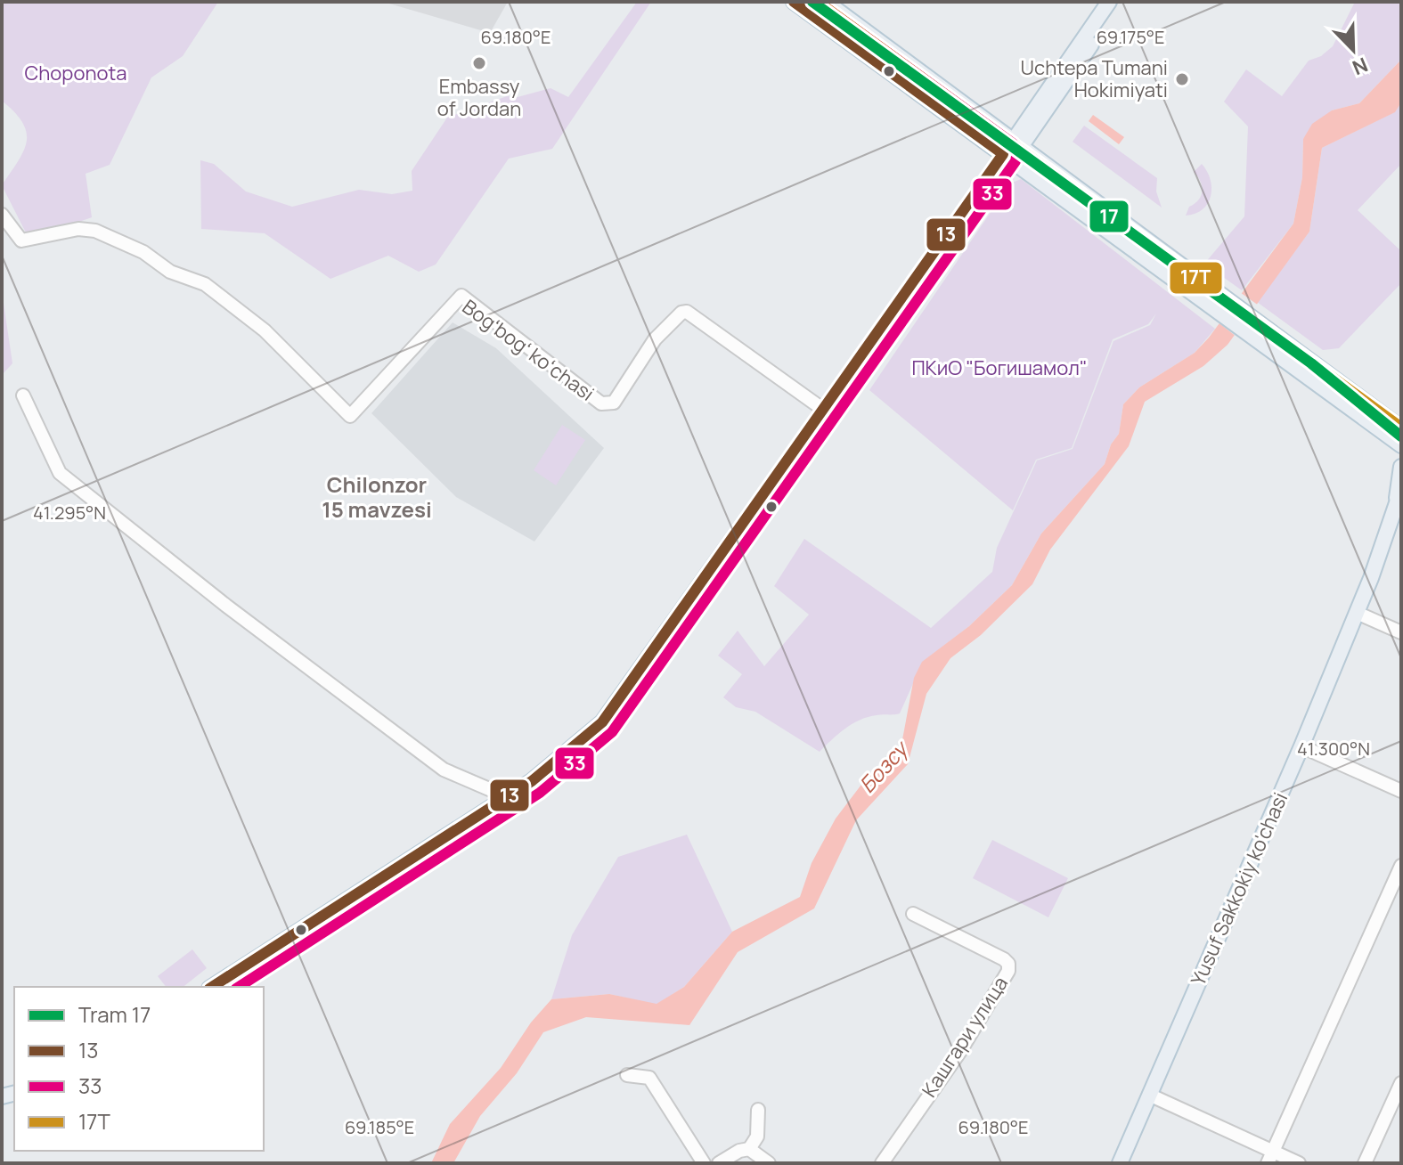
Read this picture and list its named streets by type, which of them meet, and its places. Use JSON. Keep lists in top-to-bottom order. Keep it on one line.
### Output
{"streets":{"main road":["Yusuf Sakkokiy ko'chasi"],"street":["Bogʻbogʻ koʻchasi","Кашгари улица"]},"districts":["Chilonzor 15 mavzesi"],"water":["Бозсу"],"parks":["Choponota","ПКиО \"Богишамол\""],"places":["Embassy of Jordan","Uchtepa Tumani Hokimiyati"],"lines":["tram line 17","transit line 13","transit line 33","transit line 17T"],"legend":["Tram 17","13","33","17T"],"north":"bottom right","coordinates":["69.180°E","69.175°E","41.295°N","41.300°N","69.185°E"]}
